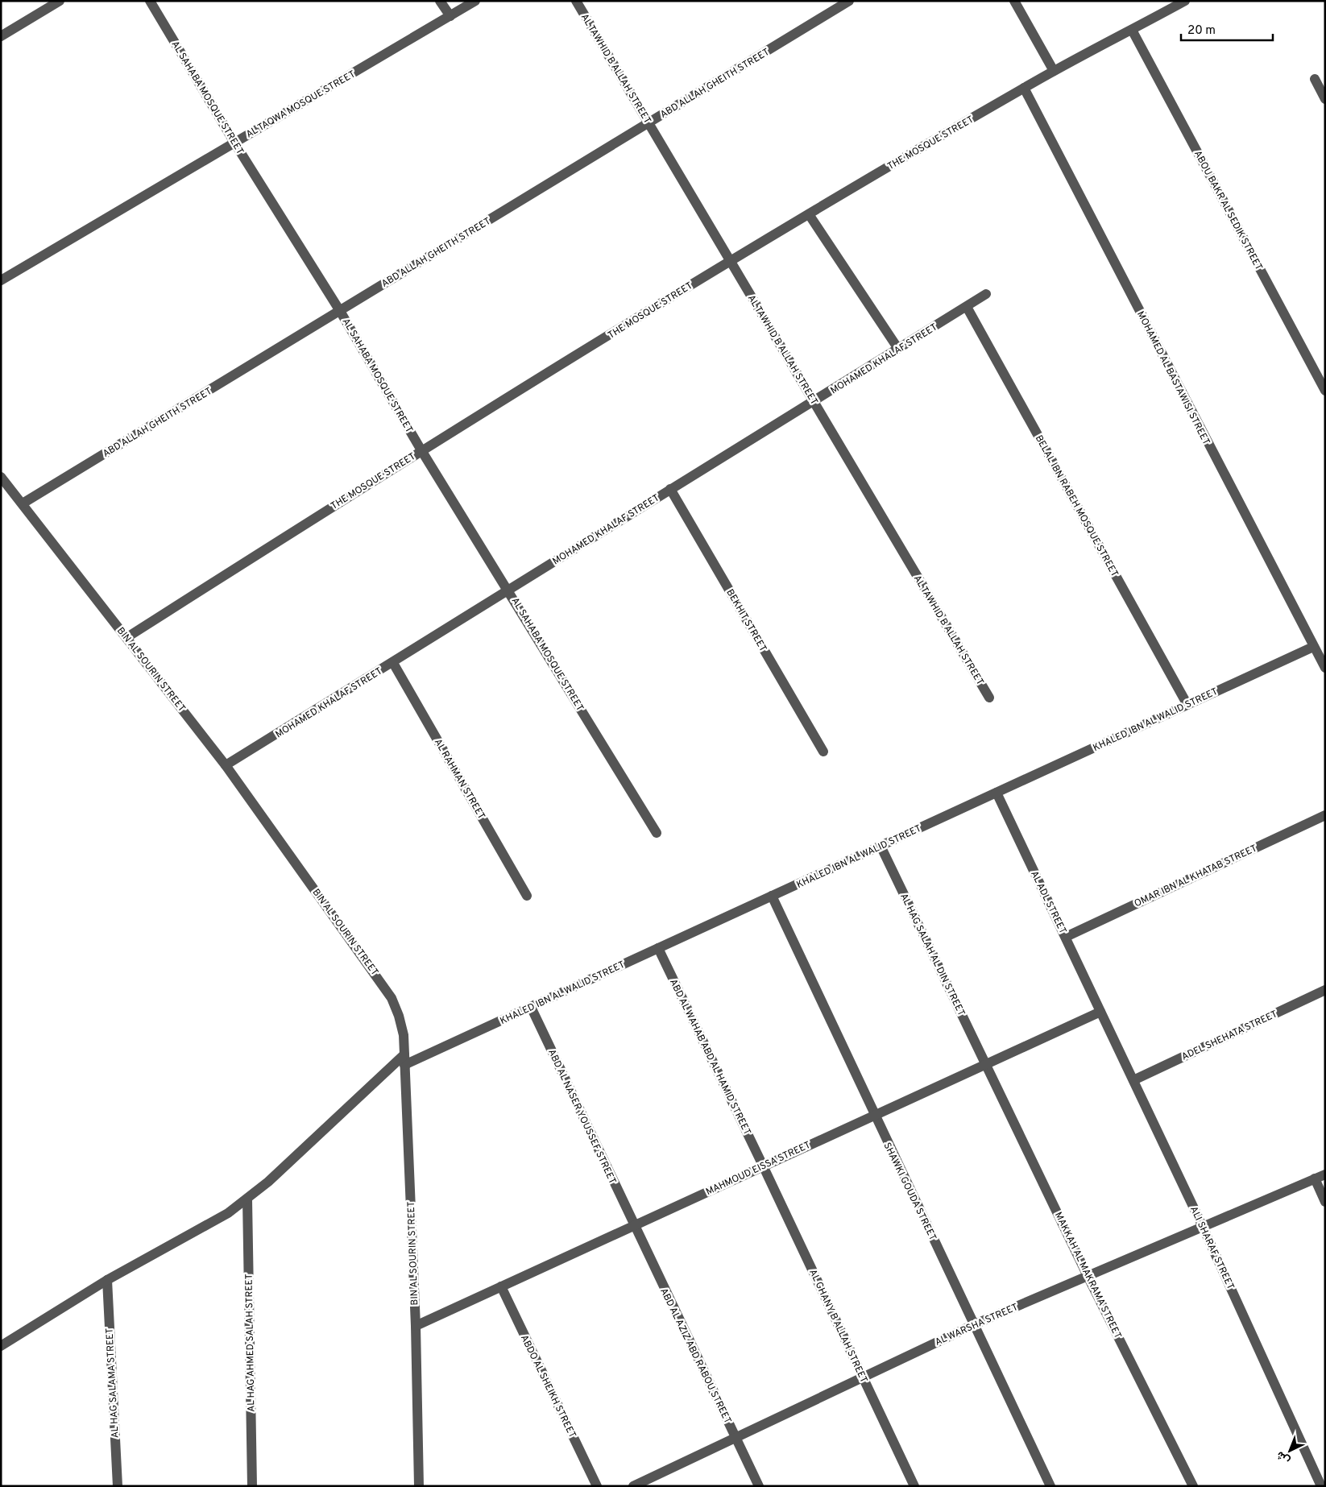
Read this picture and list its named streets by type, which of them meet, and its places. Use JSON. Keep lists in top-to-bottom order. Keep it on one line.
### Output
{"streets":{"street":["AL TAWHID B ALLAH STREET","ABD ALLAH GHEITH STREET","AL SAHABA MOSQUE STREET","AL TAQWA MOSQUE STREET","THE MOSQUE STREET","ABOU BAKR AL SEDIK STREET","MOHAMED KHALAF STREET","MOHAMED AL BASTAWISI STREET","BELAL IBN RABEH MOSQUE STREET","BEKHIT STREET","BIN AL SOURIN STREET","KHALED IBN AL WALID STREET","AL RAHMAN STREET","OMAR IBN AL KHATAB STREET","AL ADL STREET","AL HAG SALAH AL DIN STREET","ADEL SHEHATA STREET","ABD AL WAHAB ABD AL HAMID STREET","ABD AL NASER YOUSSEF STREET","MAHMOUD EISSA STREET","SHAWKI GOUDA STREET","ALI SHARAF STREET","MAKKAH AL MAKRAMA STREET","AL WARSHA STREET","AL GHANY B ALLAH STREET","AL HAG AHMED SALAH STREET","ABD AL AZIZ ABD RABOU STREET","AL HAG SALAMA STREET","ABDO AL SHEIKH STREET"]},"crossings":[["AL TAWHID B ALLAH STREET","ABD ALLAH GHEITH STREET"],["AL TAWHID B ALLAH STREET","THE MOSQUE STREET"],["AL TAWHID B ALLAH STREET","MOHAMED KHALAF STREET"],["ABD ALLAH GHEITH STREET","AL SAHABA MOSQUE STREET"],["ABD ALLAH GHEITH STREET","BIN AL SOURIN STREET"],["AL SAHABA MOSQUE STREET","AL TAQWA MOSQUE STREET"],["AL SAHABA MOSQUE STREET","THE MOSQUE STREET"],["AL SAHABA MOSQUE STREET","MOHAMED KHALAF STREET"],["THE MOSQUE STREET","ABOU BAKR AL SEDIK STREET"],["THE MOSQUE STREET","MOHAMED AL BASTAWISI STREET"],["THE MOSQUE STREET","BIN AL SOURIN STREET"],["MOHAMED KHALAF STREET","BELAL IBN RABEH MOSQUE STREET"],["MOHAMED KHALAF STREET","BEKHIT STREET"],["MOHAMED KHALAF STREET","BIN AL SOURIN STREET"],["MOHAMED KHALAF STREET","AL RAHMAN STREET"],["MOHAMED AL BASTAWISI STREET","KHALED IBN AL WALID STREET"],["BELAL IBN RABEH MOSQUE STREET","KHALED IBN AL WALID STREET"],["BIN AL SOURIN STREET","KHALED IBN AL WALID STREET"],["BIN AL SOURIN STREET","MAHMOUD EISSA STREET"],["KHALED IBN AL WALID STREET","AL ADL STREET"],["KHALED IBN AL WALID STREET","AL HAG SALAH AL DIN STREET"],["KHALED IBN AL WALID STREET","ABD AL WAHAB ABD AL HAMID STREET"],["KHALED IBN AL WALID STREET","ABD AL NASER YOUSSEF STREET"],["KHALED IBN AL WALID STREET","SHAWKI GOUDA STREET"],["OMAR IBN AL KHATAB STREET","AL ADL STREET"],["AL ADL STREET","MAHMOUD EISSA STREET"],["AL ADL STREET","ALI SHARAF STREET"],["AL HAG SALAH AL DIN STREET","MAHMOUD EISSA STREET"],["AL HAG SALAH AL DIN STREET","MAKKAH AL MAKRAMA STREET"],["ADEL SHEHATA STREET","ALI SHARAF STREET"],["ABD AL WAHAB ABD AL HAMID STREET","MAHMOUD EISSA STREET"],["ABD AL WAHAB ABD AL HAMID STREET","AL GHANY B ALLAH STREET"],["ABD AL NASER YOUSSEF STREET","MAHMOUD EISSA STREET"],["ABD AL NASER YOUSSEF STREET","ABD AL AZIZ ABD RABOU STREET"],["MAHMOUD EISSA STREET","SHAWKI GOUDA STREET"],["MAHMOUD EISSA STREET","ALI SHARAF STREET"],["MAHMOUD EISSA STREET","MAKKAH AL MAKRAMA STREET"],["MAHMOUD EISSA STREET","AL GHANY B ALLAH STREET"],["MAHMOUD EISSA STREET","ABD AL AZIZ ABD RABOU STREET"],["MAHMOUD EISSA STREET","ABDO AL SHEIKH STREET"],["SHAWKI GOUDA STREET","AL WARSHA STREET"],["ALI SHARAF STREET","AL WARSHA STREET"],["MAKKAH AL MAKRAMA STREET","AL WARSHA STREET"],["AL WARSHA STREET","AL GHANY B ALLAH STREET"],["AL WARSHA STREET","ABD AL AZIZ ABD RABOU STREET"]],"scale_bar":"20 m","north":"bottom left"}
